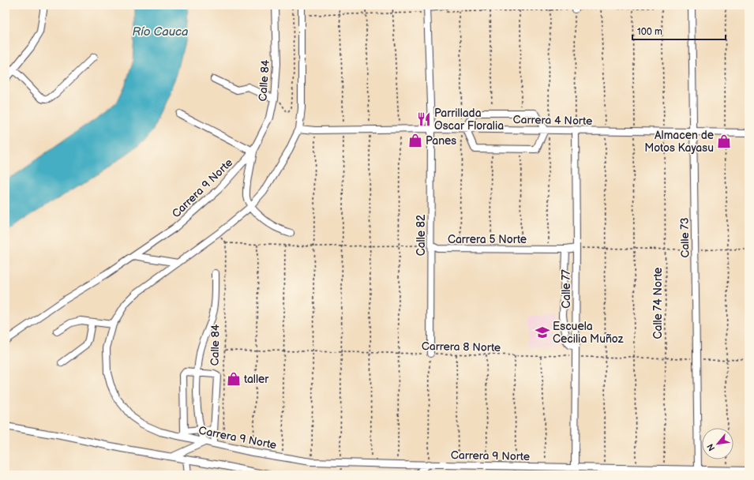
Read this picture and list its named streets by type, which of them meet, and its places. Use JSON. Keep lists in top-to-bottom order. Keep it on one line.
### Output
{"streets":{"street":["Calle 84","Carrera 4 Norte","Carrera 9 Norte","Calle 82","Calle 73","Carrera 5 Norte","Calle 77"],"path":["Calle 74 Norte","Carrera 8 Norte"]},"crossings":[["Calle 84","Carrera 9 Norte"],["Calle 84","Carrera 5 Norte"],["Calle 84","Carrera 8 Norte"],["Carrera 4 Norte","Carrera 9 Norte"],["Carrera 4 Norte","Calle 82"],["Carrera 4 Norte","Calle 73"],["Carrera 4 Norte","Calle 77"],["Carrera 9 Norte","Calle 73"],["Carrera 9 Norte","Calle 77"],["Carrera 9 Norte","Calle 74 Norte"],["Calle 82","Carrera 5 Norte"],["Calle 82","Carrera 8 Norte"],["Calle 73","Carrera 8 Norte"],["Carrera 5 Norte","Calle 77"],["Calle 77","Carrera 8 Norte"],["Calle 74 Norte","Carrera 8 Norte"]],"water":["Río Cauca"],"places":{"restaurant":["Parrillada Oscar Floralia"],"shop":["Panes","Almacen de Motos Kayasu","taller"],"school or university":["Escuela Cecilia Muñoz"]},"scale_bar":"100 m","north":"bottom left"}
